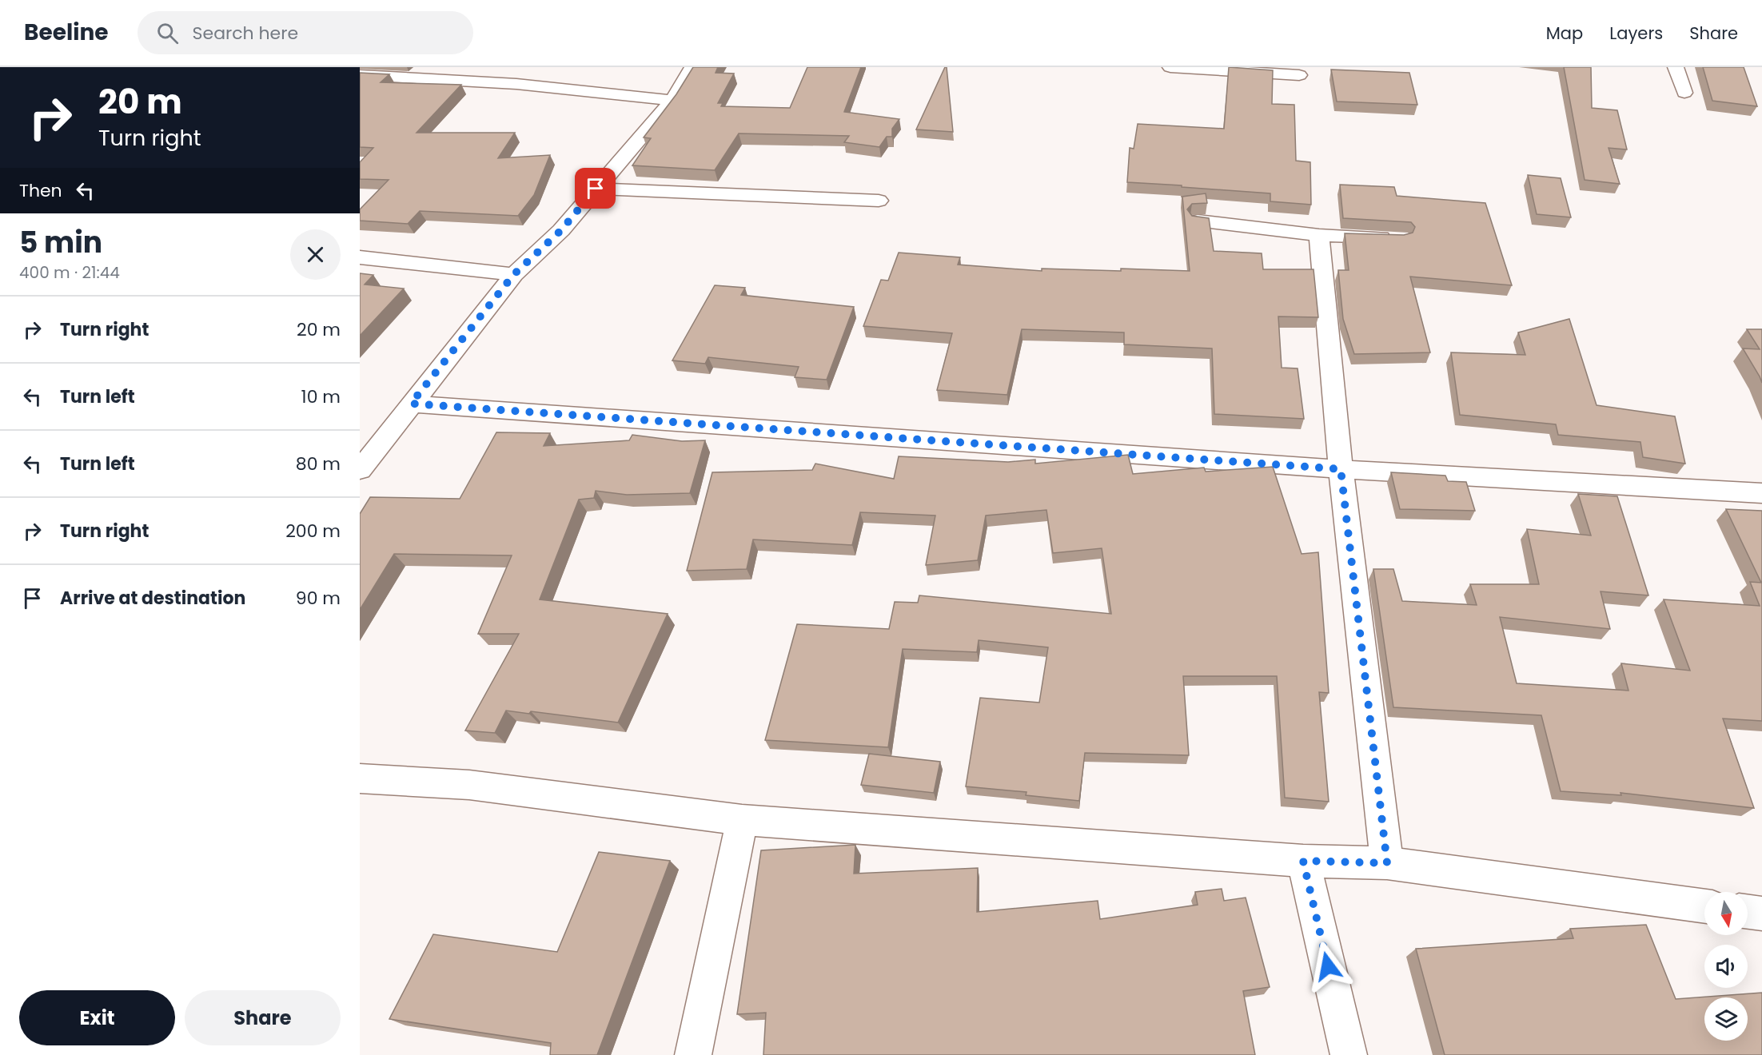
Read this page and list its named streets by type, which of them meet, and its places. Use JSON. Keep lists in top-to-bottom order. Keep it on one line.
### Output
{"north":"bottom","page":{"header":"Beeline","search":"Search here","nav":["Map","Layers","Share"],"turn":["20 m","Turn right"],"then":"Then","heading":["5 min","400 m · 21:44"],"list":[{"name":"Turn right","value":"20 m"},{"name":"Turn left","value":"10 m"},{"name":"Turn left","value":"80 m"},{"name":"Turn right","value":"200 m"},{"name":"Arrive at destination","value":"90 m"}],"buttons":["Exit","Share"]}}
